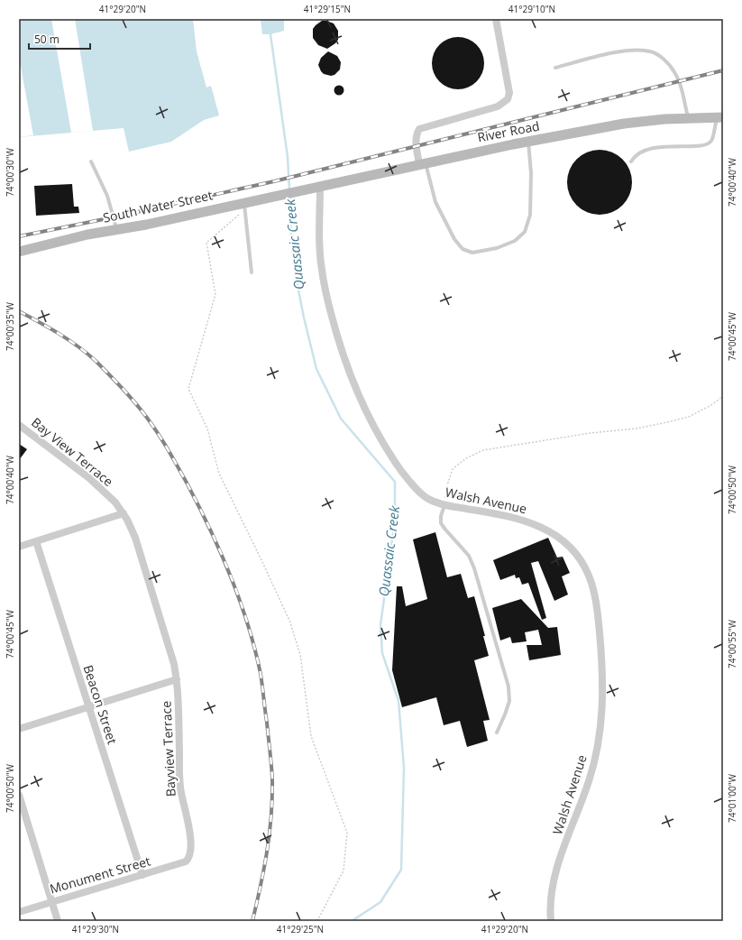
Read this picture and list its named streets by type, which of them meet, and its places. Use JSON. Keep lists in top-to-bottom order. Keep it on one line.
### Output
{"streets":{"street":["River Road","South Water Street","Bay View Terrace","Walsh Avenue","Beacon Street","Bayview Terrace","Monument Street"]},"crossings":[["River Road","South Water Street"],["River Road","Walsh Avenue"],["Bay View Terrace","Bayview Terrace"],["Beacon Street","Monument Street"],["Bayview Terrace","Monument Street"]],"water":["Quassaic Creek"],"scale_bar":"50 m","coordinates":["41°29'20\"N","41°29'15\"N","41°29'10\"N","74°00'30\"W","74°00'40\"W","74°00'35\"W","74°00'45\"W","74°00'50\"W","74°00'55\"W","74°01'00\"W","41°29'30\"N","41°29'25\"N"]}
